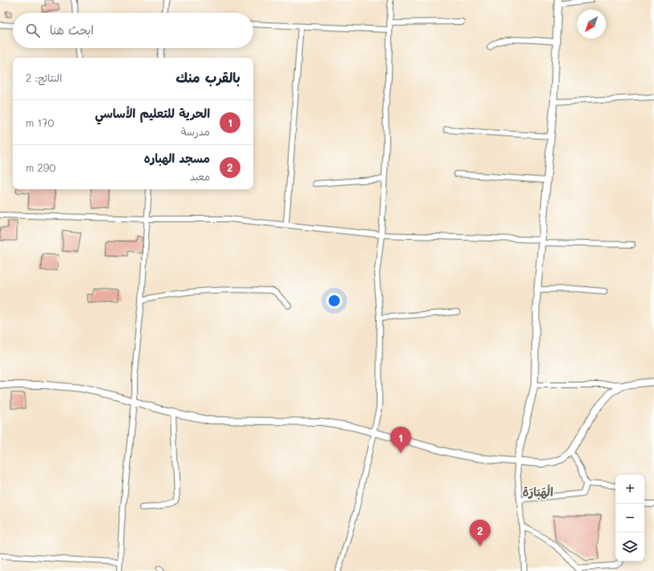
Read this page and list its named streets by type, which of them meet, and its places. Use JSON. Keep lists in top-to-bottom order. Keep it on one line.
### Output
{"districts":["الْهَبَارَة"],"north":"bottom left","page":{"search":"ابحث هنا","heading":["بالقرب منك","النتائج: 2"],"list":[{"mark":"1","name":"الحرية للتعليم الأساسي","note":"مدرسة","value":"170 m"},{"mark":"2","name":"مسجد الهباره","note":"معبد","value":"290 m"}],"pins":["1","2"],"map_buttons":["+","−"]}}
